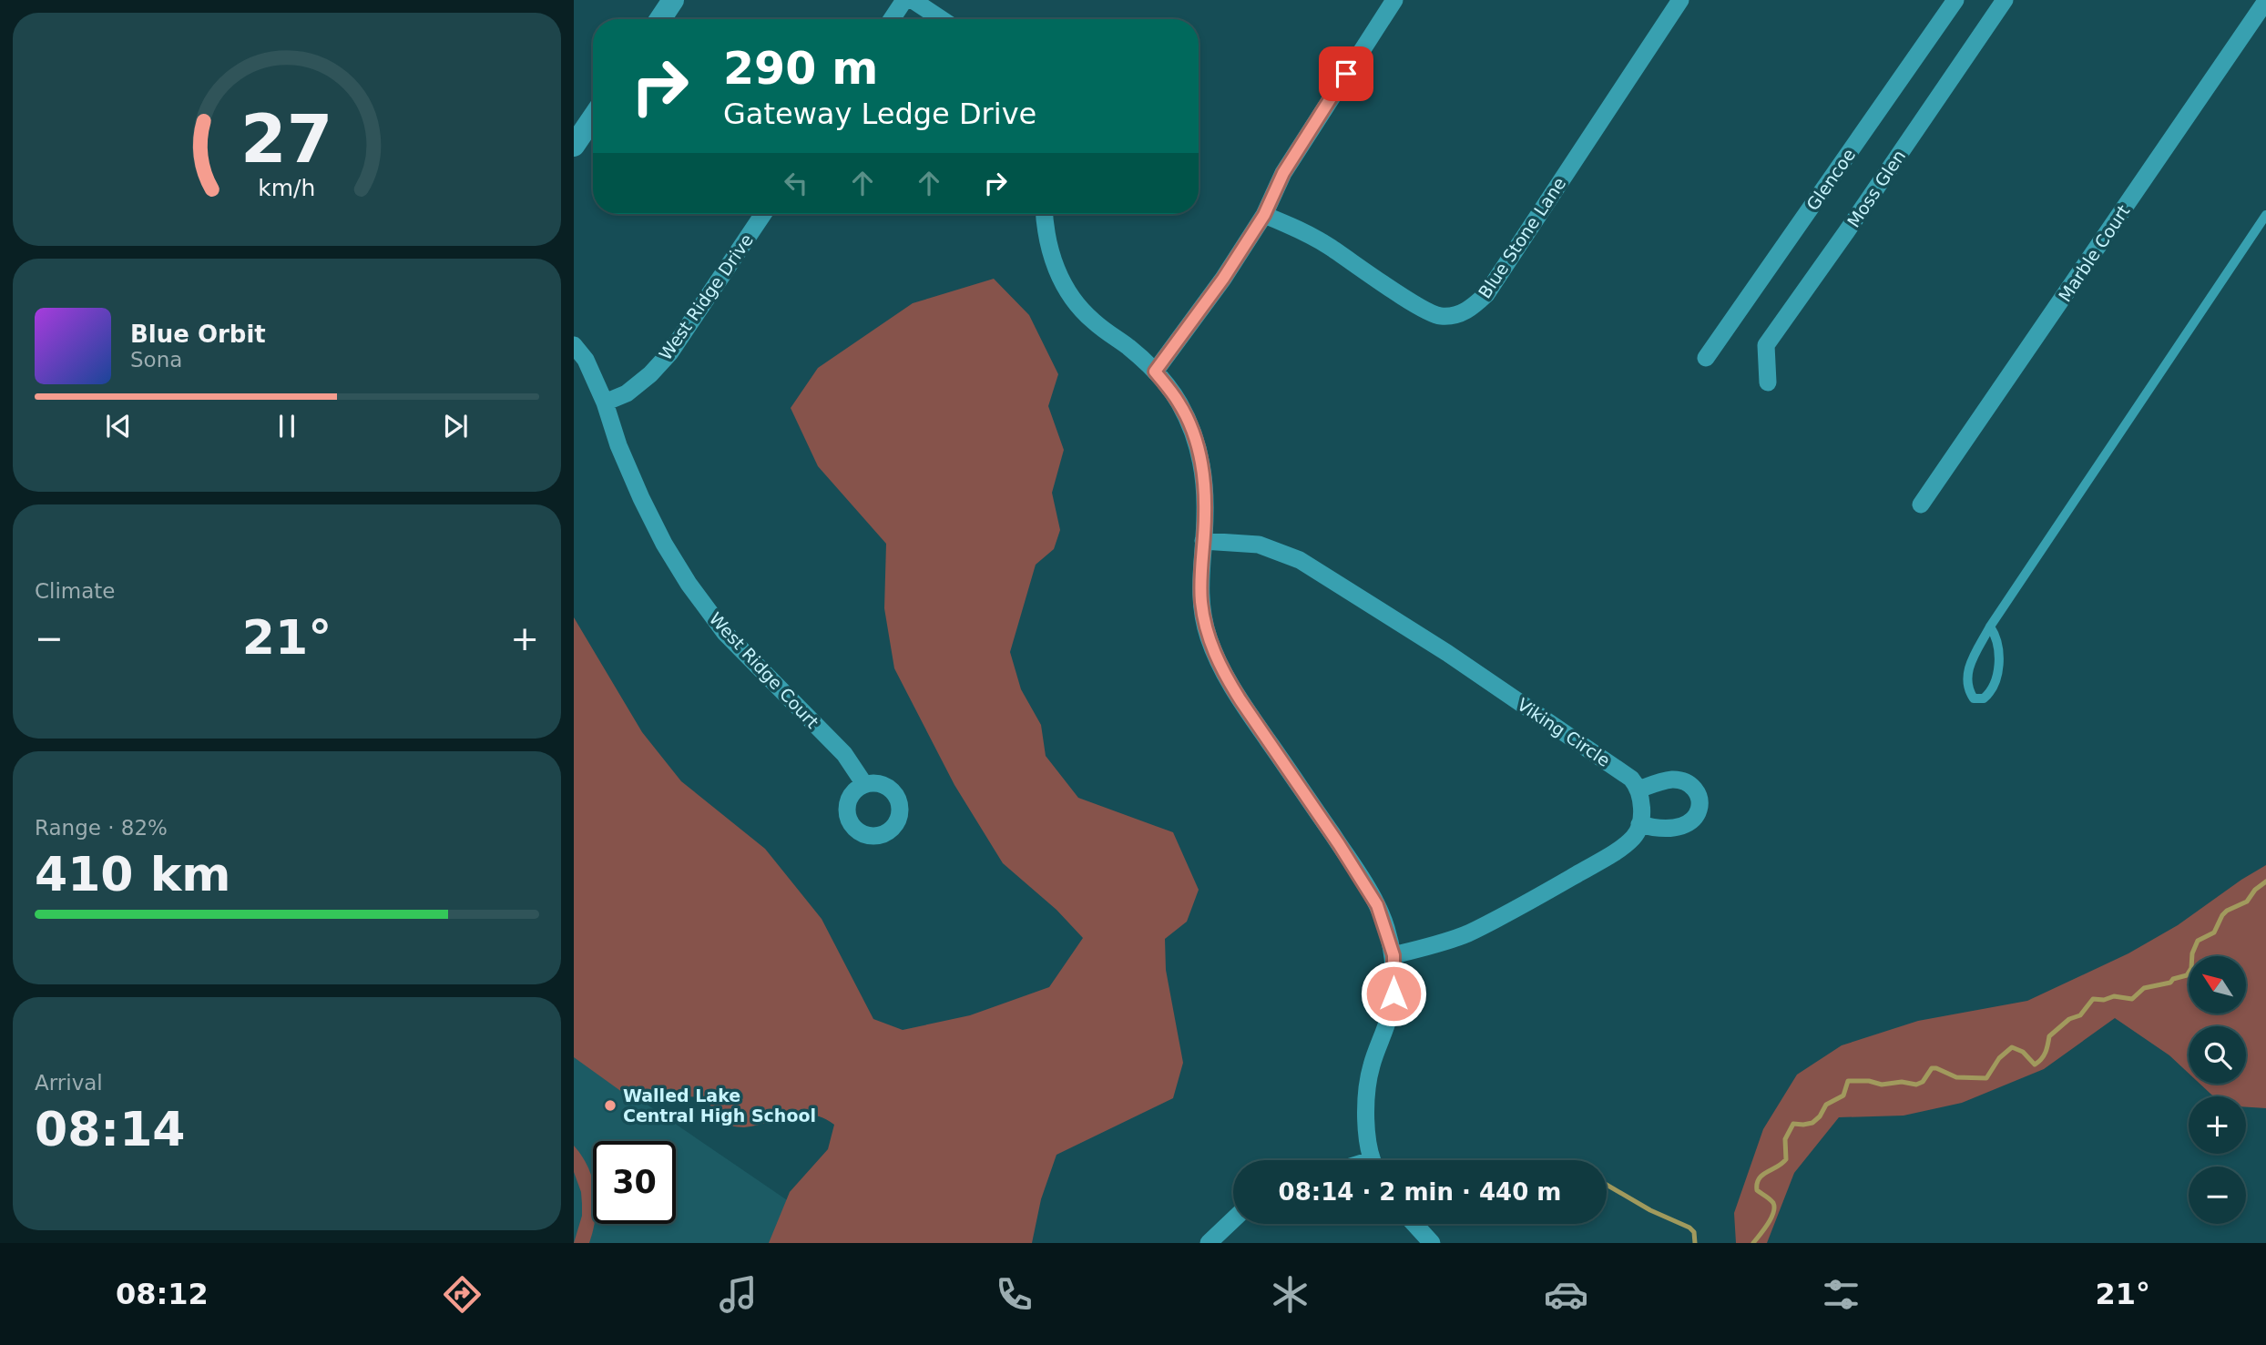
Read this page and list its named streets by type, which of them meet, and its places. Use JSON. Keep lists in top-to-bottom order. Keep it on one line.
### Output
{"streets":{"street":["Glencoe","Moss Glen","Blue Stone Lane","Marble Court","West Ridge Drive","West Ridge Court","Viking Circle"]},"crossings":[["West Ridge Drive","West Ridge Court"]],"places":["Walled Lake Central High School"],"north":"top left","page":{"turn":["290 m","Gateway Ledge Drive"],"song":["Blue Orbit","Sona"],"tile":["Climate",["Range · 82%","410 km"],["Arrival","08:14"]],"heat":["−","21°","+"],"map_buttons":["+","−"],"limit":"30","trip":"08:14 · 2 min · 440 m","tabs":["08:12","21°"],"gauge":["27","km/h"]}}
